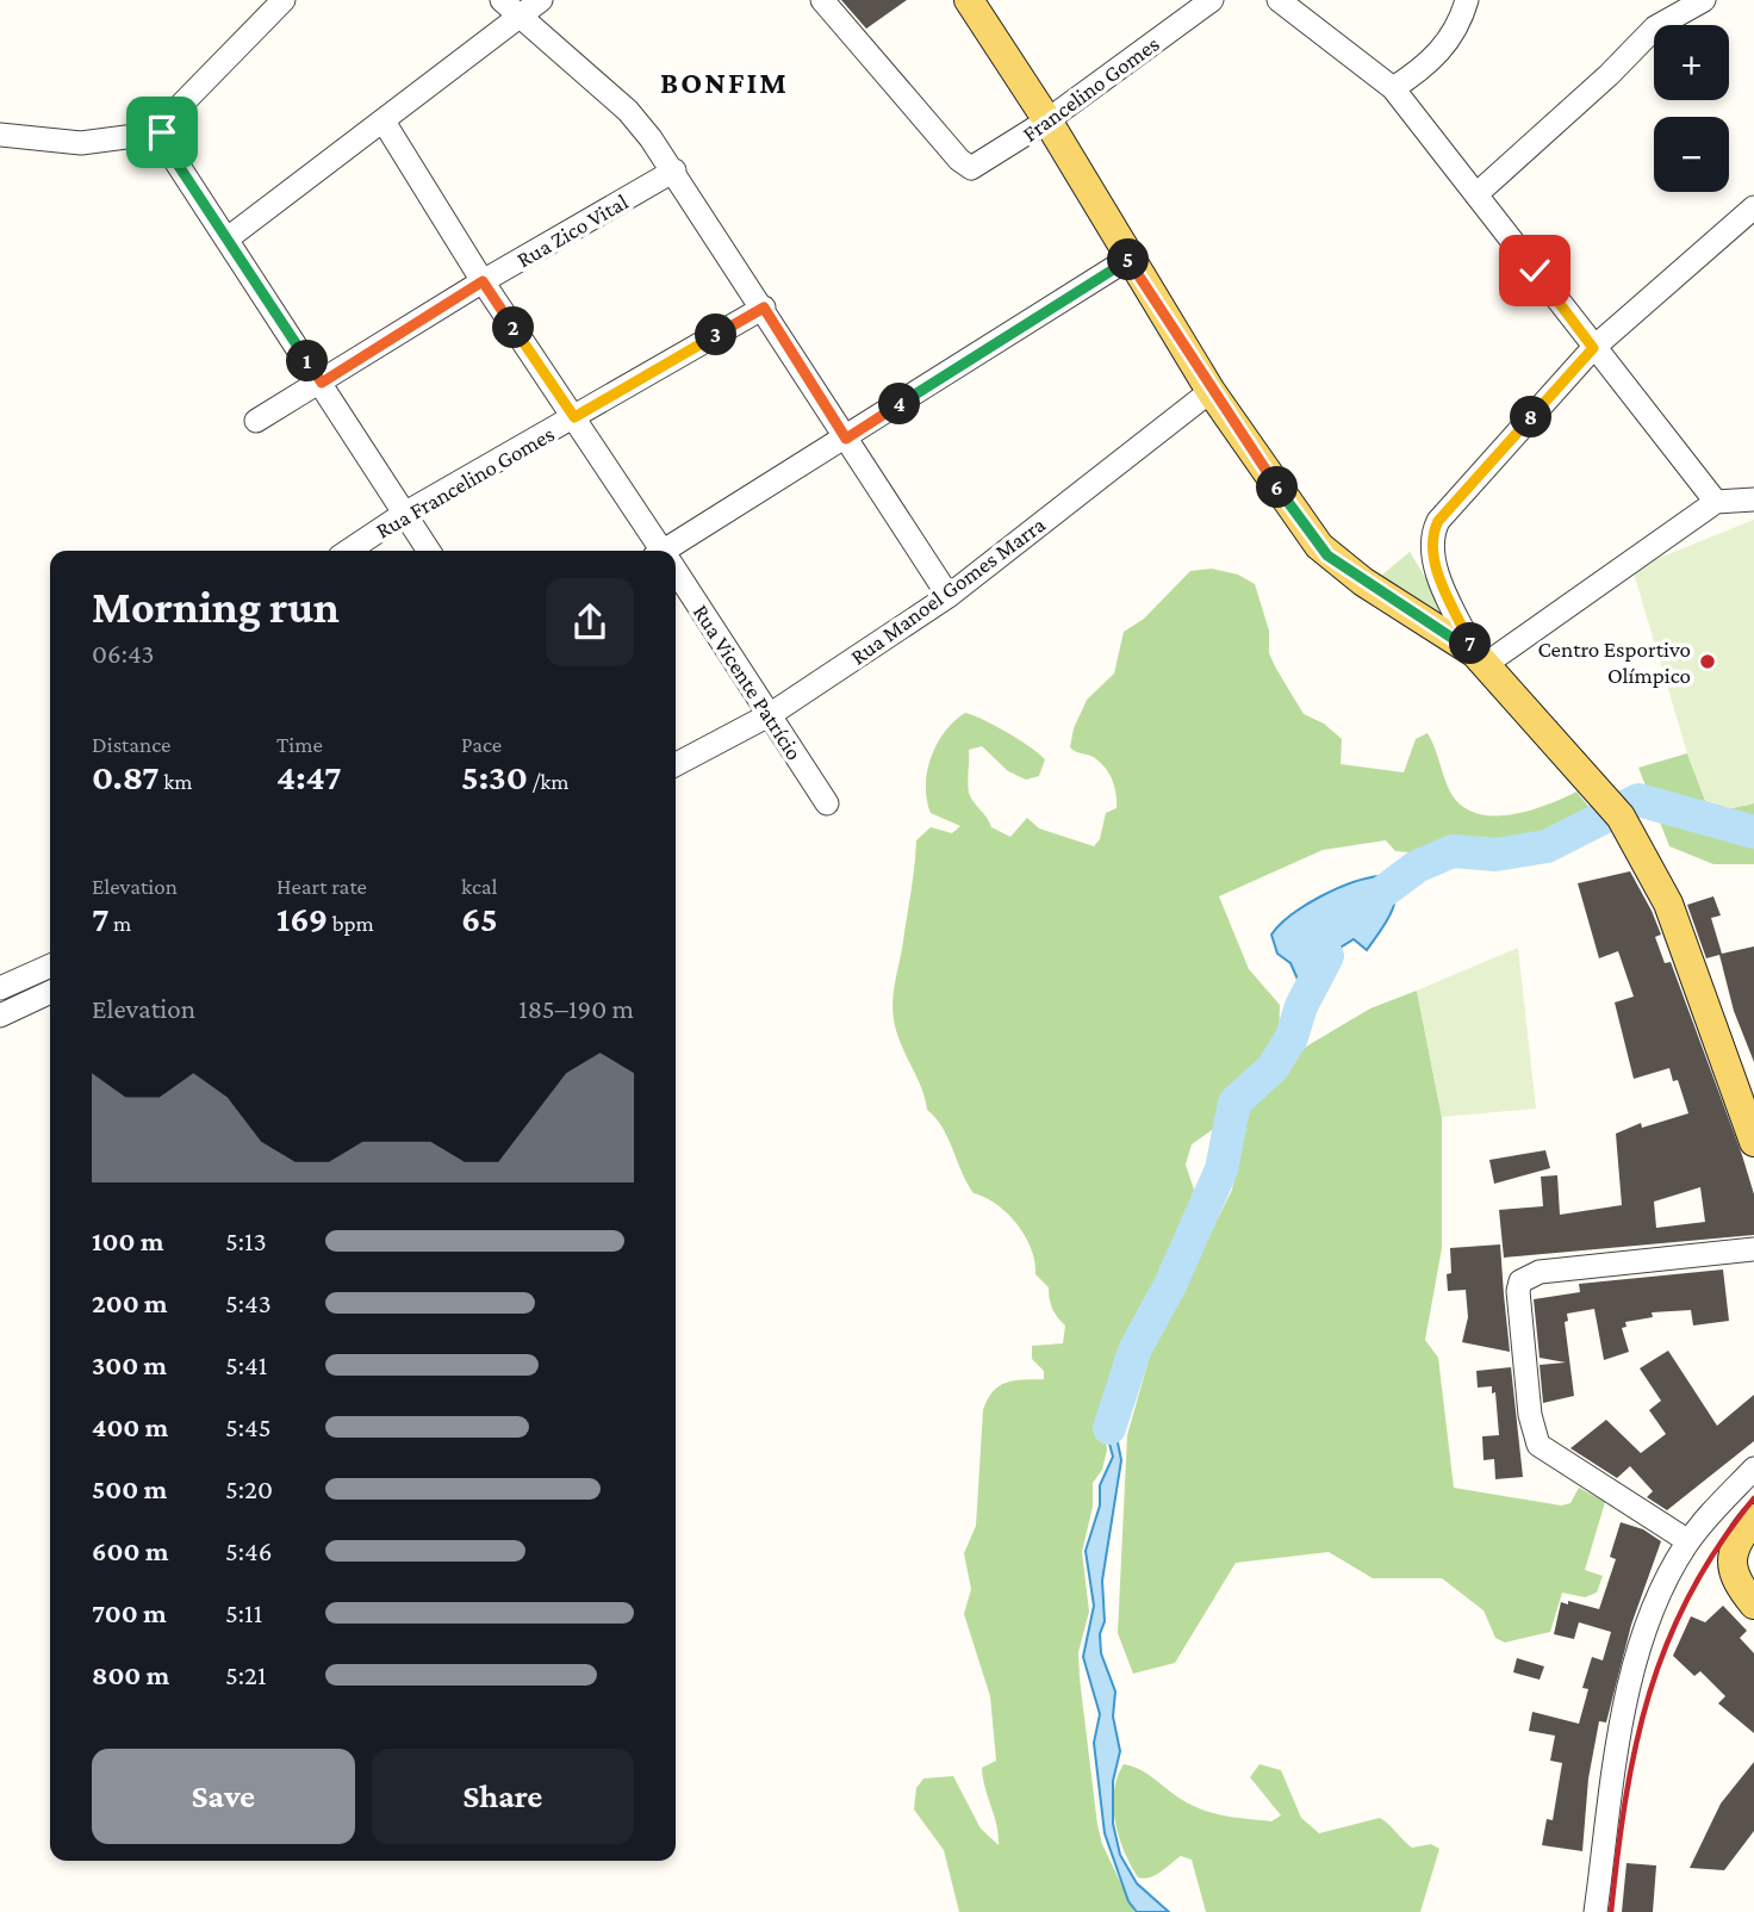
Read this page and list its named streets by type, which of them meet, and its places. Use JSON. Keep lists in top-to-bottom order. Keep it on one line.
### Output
{"streets":{"street":["Francelino Gomes","Rua Zico Vital","Rua Francelino Gomes","Rua Manoel Gomes Marra","Rua Vicente Patrício"]},"crossings":[["Rua Zico Vital","Rua Vicente Patrício"],["Rua Francelino Gomes","Rua Vicente Patrício"],["Rua Manoel Gomes Marra","Rua Vicente Patrício"]],"districts":["BONFIM"],"places":["Centro Esportivo Olímpico"],"page":{"map_buttons":["+","−"],"pins":["5","2","3","1","4","8","6","7"],"heading":["Morning run","06:43"],"stats":[["Distance","0.87 km"],["Time","4:47"],["Pace","5:30 /km"],["Elevation","7 m"],["Heart rate","169 bpm"],["kcal","65"]],"chart":["Elevation","185–190 m"],"list":[{"name":"100 m","note":"5:13"},{"name":"200 m","note":"5:43"},{"name":"300 m","note":"5:41"},{"name":"400 m","note":"5:45"},{"name":"500 m","note":"5:20"},{"name":"600 m","note":"5:46"},{"name":"700 m","note":"5:11"},{"name":"800 m","note":"5:21"}],"buttons":["Save","Share"]}}
